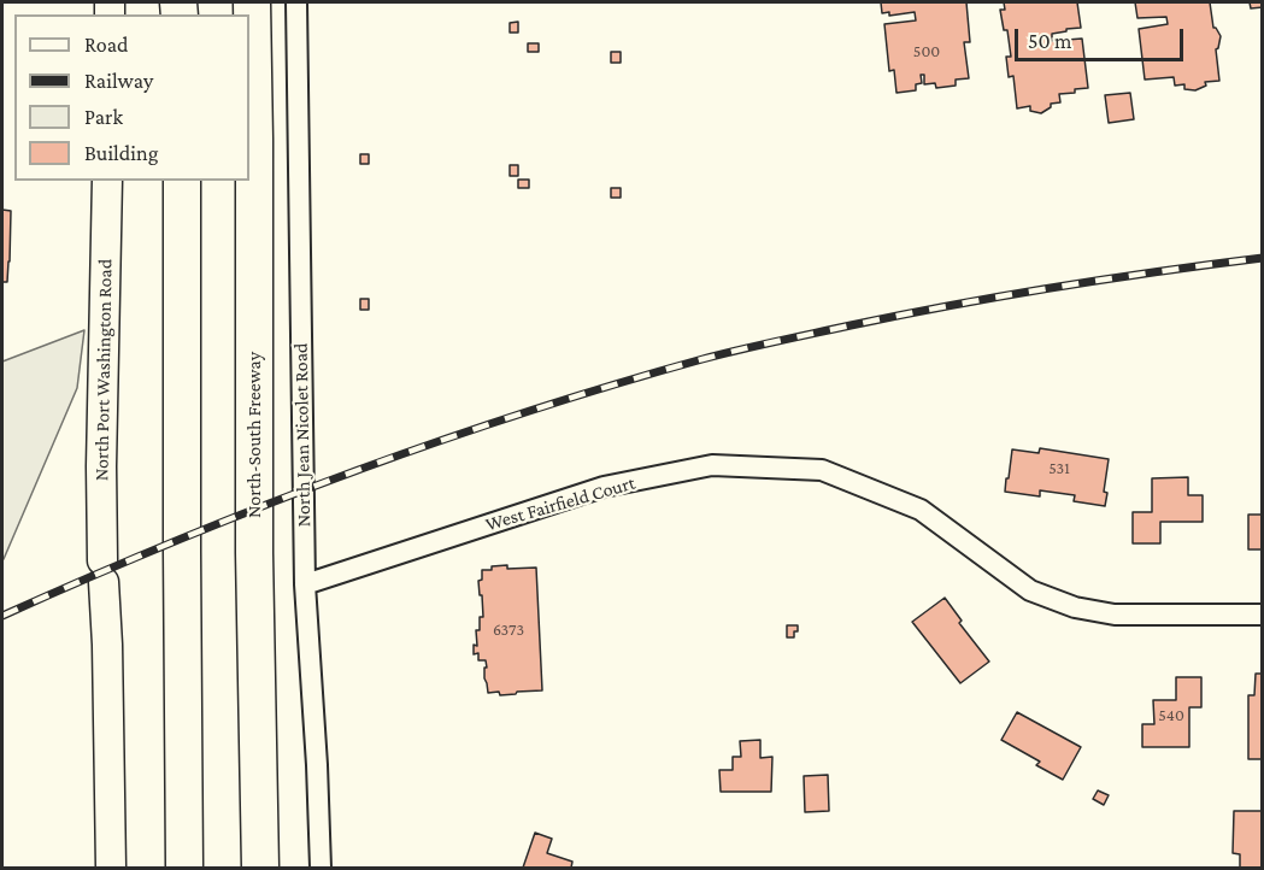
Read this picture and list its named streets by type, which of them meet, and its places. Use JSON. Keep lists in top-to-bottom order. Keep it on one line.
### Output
{"streets":{"highway":["North-South Freeway"],"main road":["North Port Washington Road"],"street":["North Jean Nicolet Road","West Fairfield Court"]},"crossings":[["North Jean Nicolet Road","West Fairfield Court"]],"house_numbers":["500","531","6373","540"],"legend":["Road","Railway","Park","Building"],"scale_bar":"50 m"}
